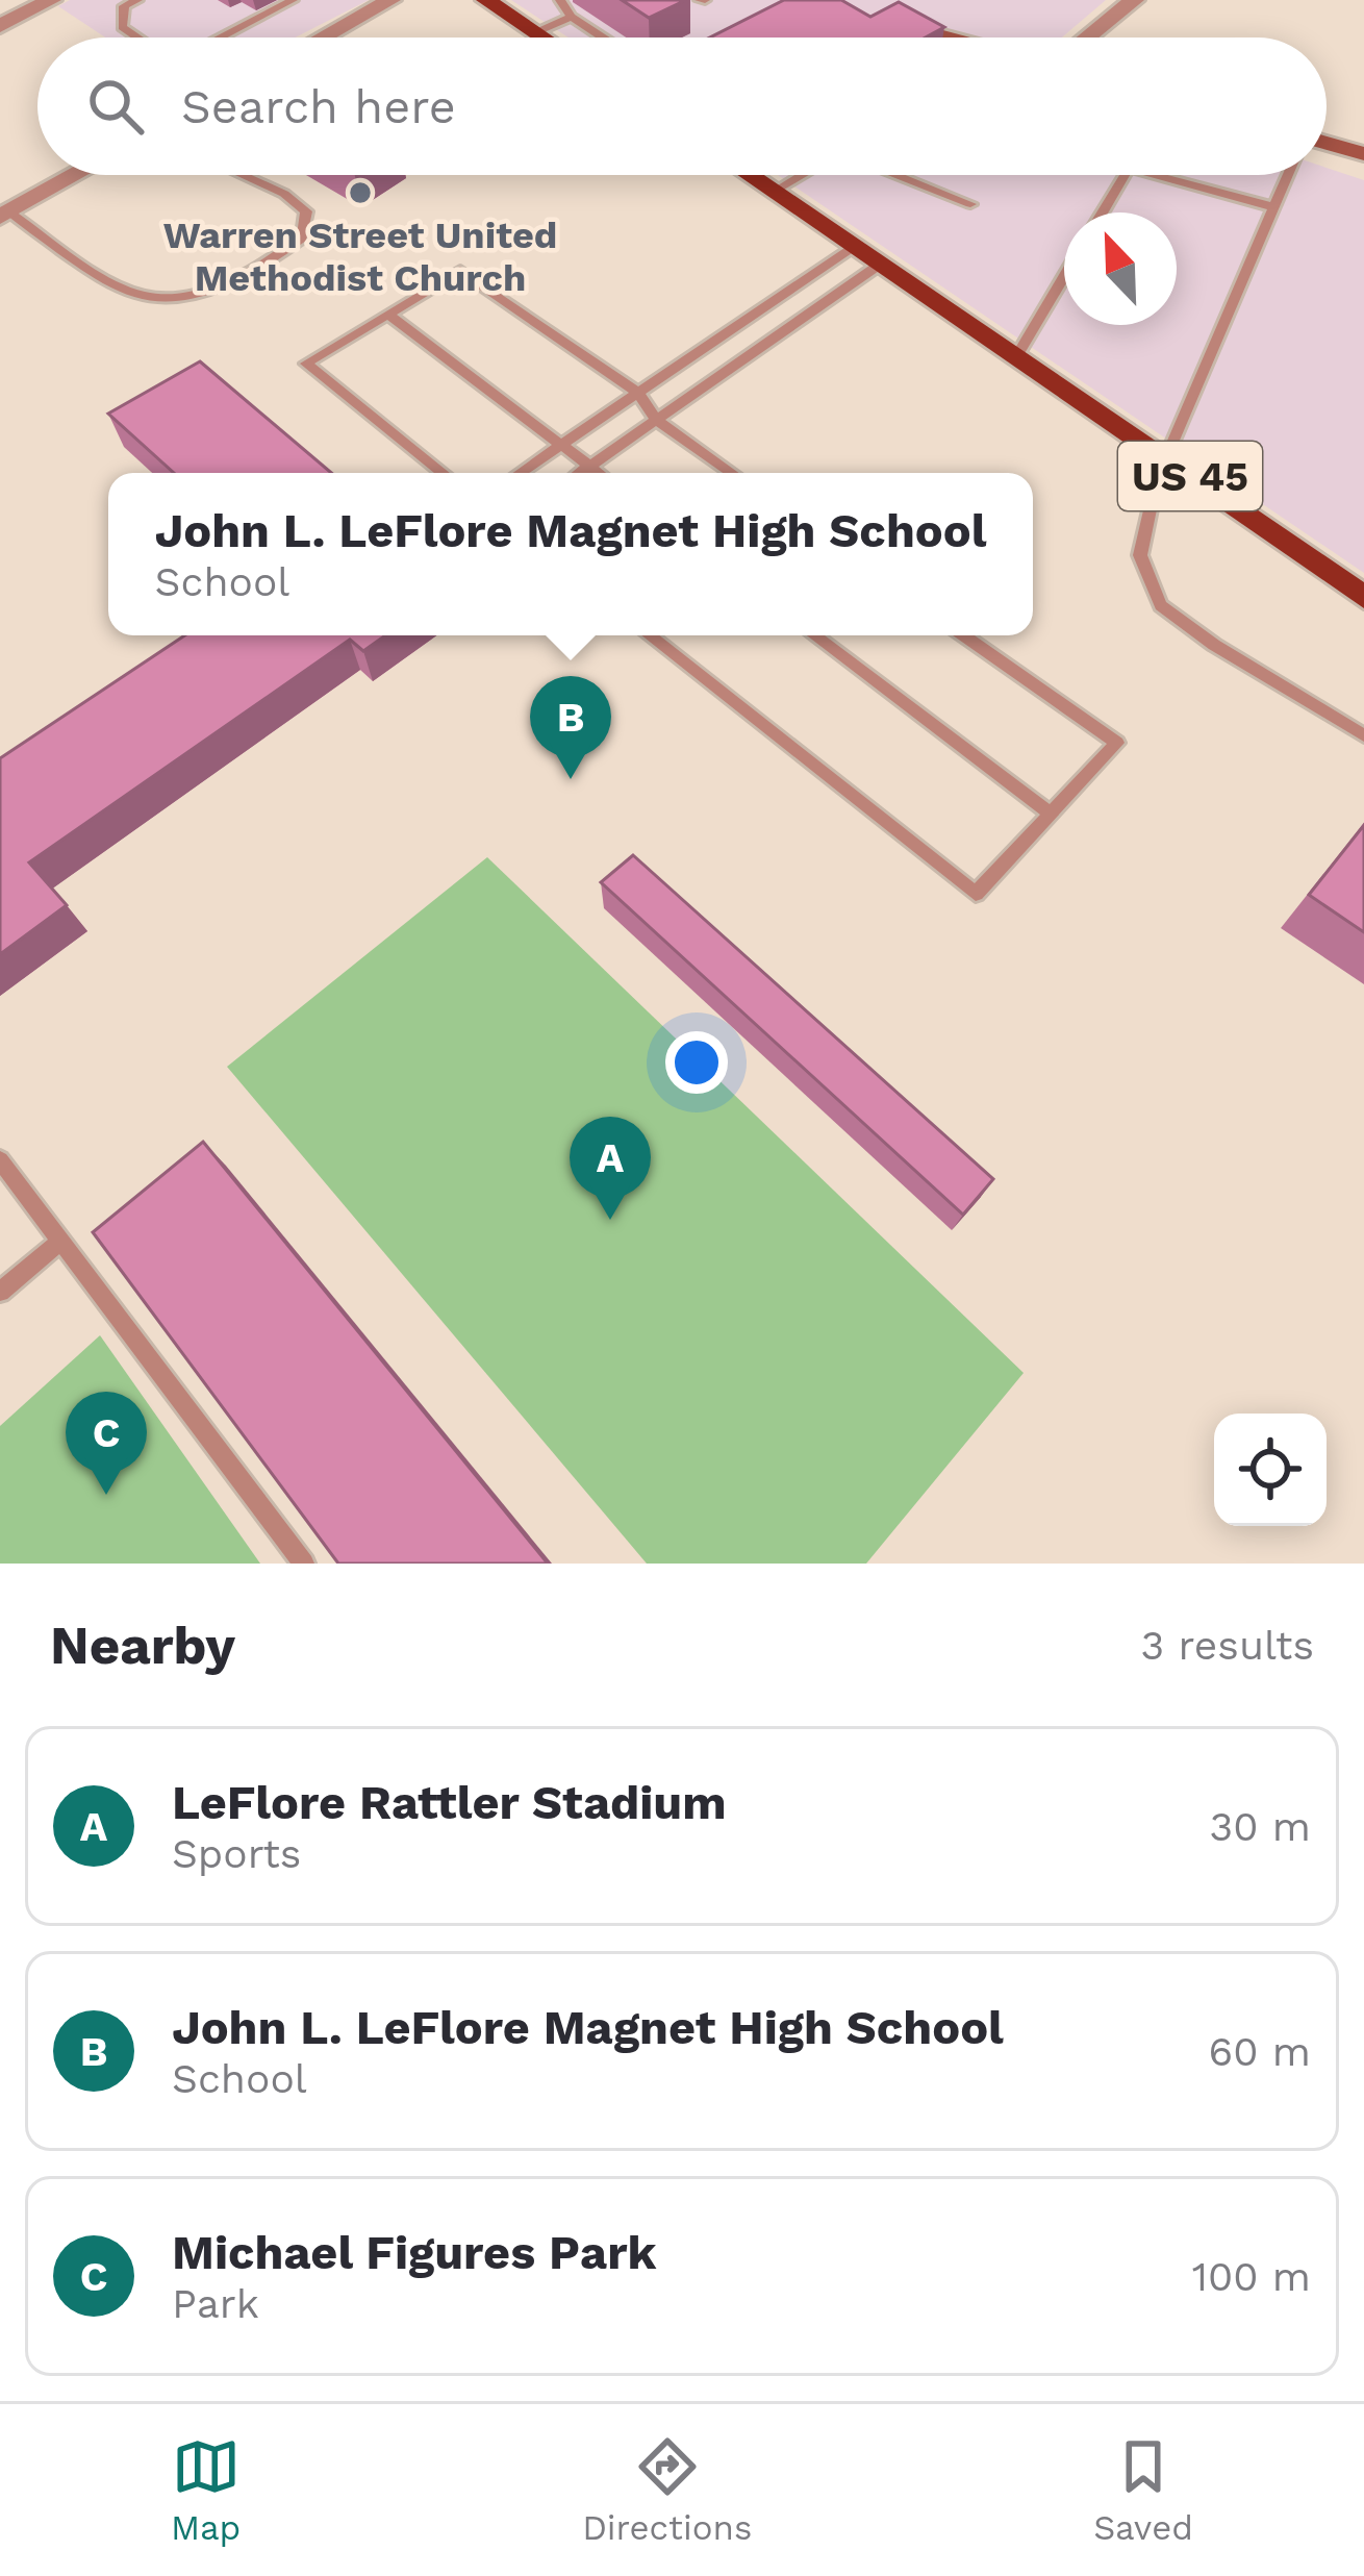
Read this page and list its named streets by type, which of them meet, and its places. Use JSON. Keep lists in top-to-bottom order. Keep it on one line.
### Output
{"streets":{"main road":["US 45"]},"places":["Warren Street United Methodist Church"],"north":"top left","page":{"search":"Search here","popup":["John L. LeFlore Magnet High School","School"],"pins":["B","A","C"],"heading":["Nearby","3 results"],"list":[{"mark":"A","name":"LeFlore Rattler Stadium","note":"Sports","value":"30 m"},{"mark":"B","name":"John L. LeFlore Magnet High School","note":"School","value":"60 m"},{"mark":"C","name":"Michael Figures Park","note":"Park","value":"100 m"}],"nav":["Map","Directions","Saved"]}}
